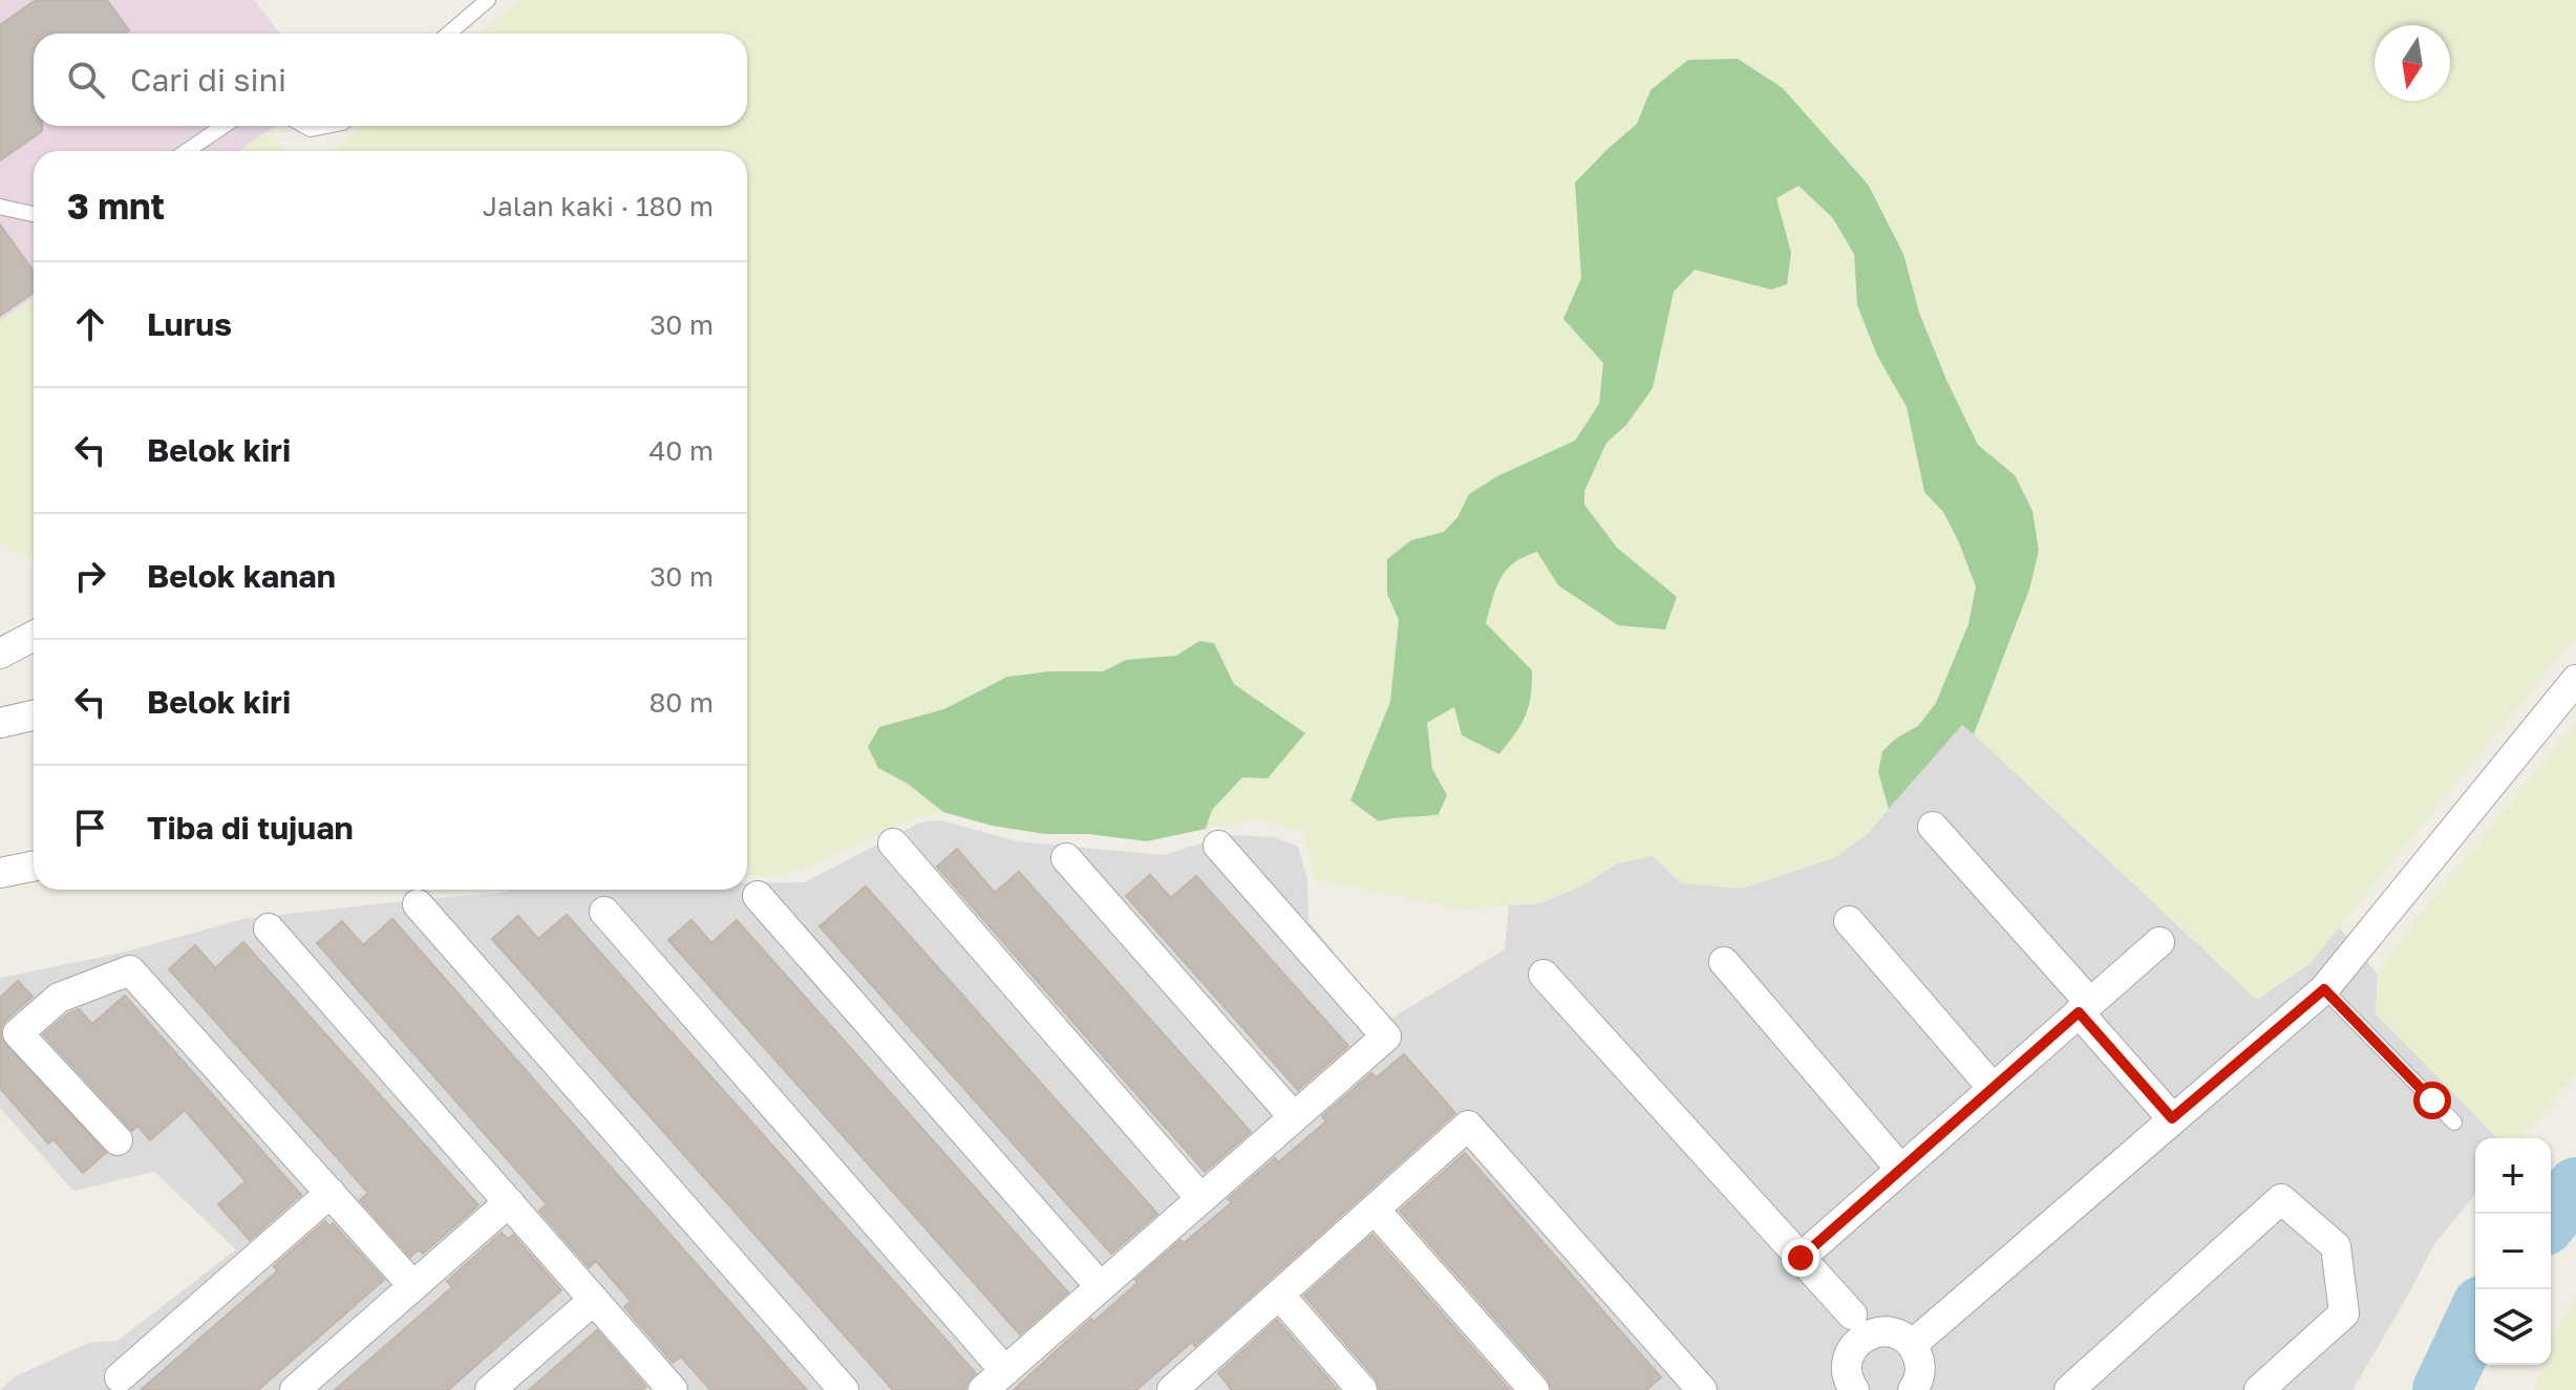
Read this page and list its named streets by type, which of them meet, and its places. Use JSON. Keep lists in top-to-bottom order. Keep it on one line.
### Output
{"north":"bottom","page":{"search":"Cari di sini","heading":["3 mnt","Jalan kaki · 180 m"],"list":[["Lurus","30 m"],["Belok kiri","40 m"],["Belok kanan","30 m"],["Belok kiri","80 m"],"Tiba di tujuan"],"map_buttons":["+","−"]}}
